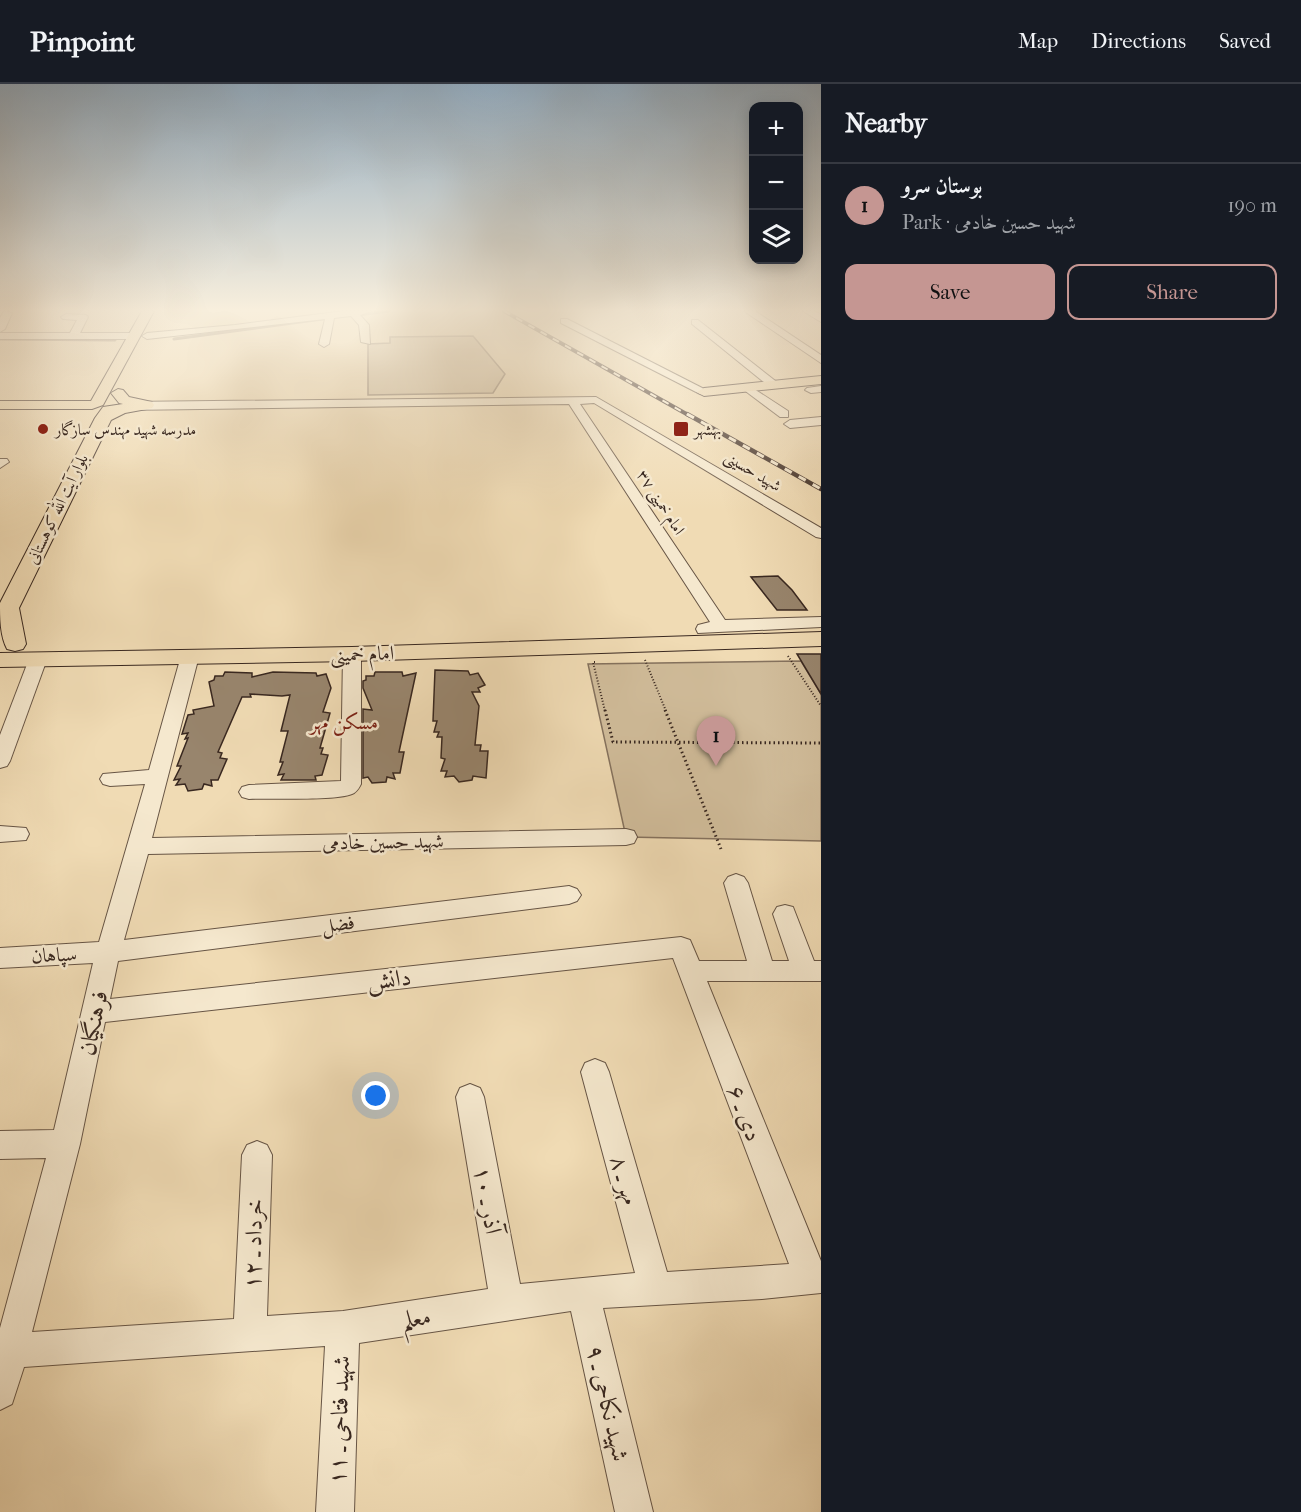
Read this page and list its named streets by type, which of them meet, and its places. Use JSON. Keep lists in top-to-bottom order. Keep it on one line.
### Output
{"streets":{"main road":["بلوار آیت الله کوهستانی","امام خمینی"],"street":["شهید حسینی","امام خمینی ۳۷","شهید حسین خادمی","فضل","سپاهان","دانش","فرهنگیان","دی ـ ۶","مهر ـ ۸","آذر ـ ۱۰","خرداد ـ ۱۲","معلم","شهید نکاحی ـ ۹","شهید فتاحی ـ ۱۱"]},"crossings":[["شهید حسینی","امام خمینی ۳۷"],["امام خمینی ۳۷","امام خمینی"],["بلوار آیت الله کوهستانی","امام خمینی"],["امام خمینی","فرهنگیان"],["شهید حسین خادمی","فرهنگیان"],["فضل","سپاهان"],["فضل","فرهنگیان"],["سپاهان","فرهنگیان"],["دانش","فرهنگیان"],["دانش","دی ـ ۶"],["فرهنگیان","معلم"],["دی ـ ۶","معلم"],["مهر ـ ۸","معلم"],["آذر ـ ۱۰","معلم"],["خرداد ـ ۱۲","معلم"],["معلم","شهید نکاحی ـ ۹"],["معلم","شهید فتاحی ـ ۱۱"]],"districts":["مسکن مهر"],"places":{"other":["مدرسه شهید مهندس سازگار"],"transit":["بهشهر"]},"page":{"header":"Pinpoint","nav":["Map","Directions","Saved"],"heading":"Nearby","map_buttons":["+","−"],"list":[{"mark":"1","name":"بوستان سرو","note":"Park · شهید حسین خادمی","value":"190 m"}],"buttons":["Save","Share"],"pins":"1"}}
